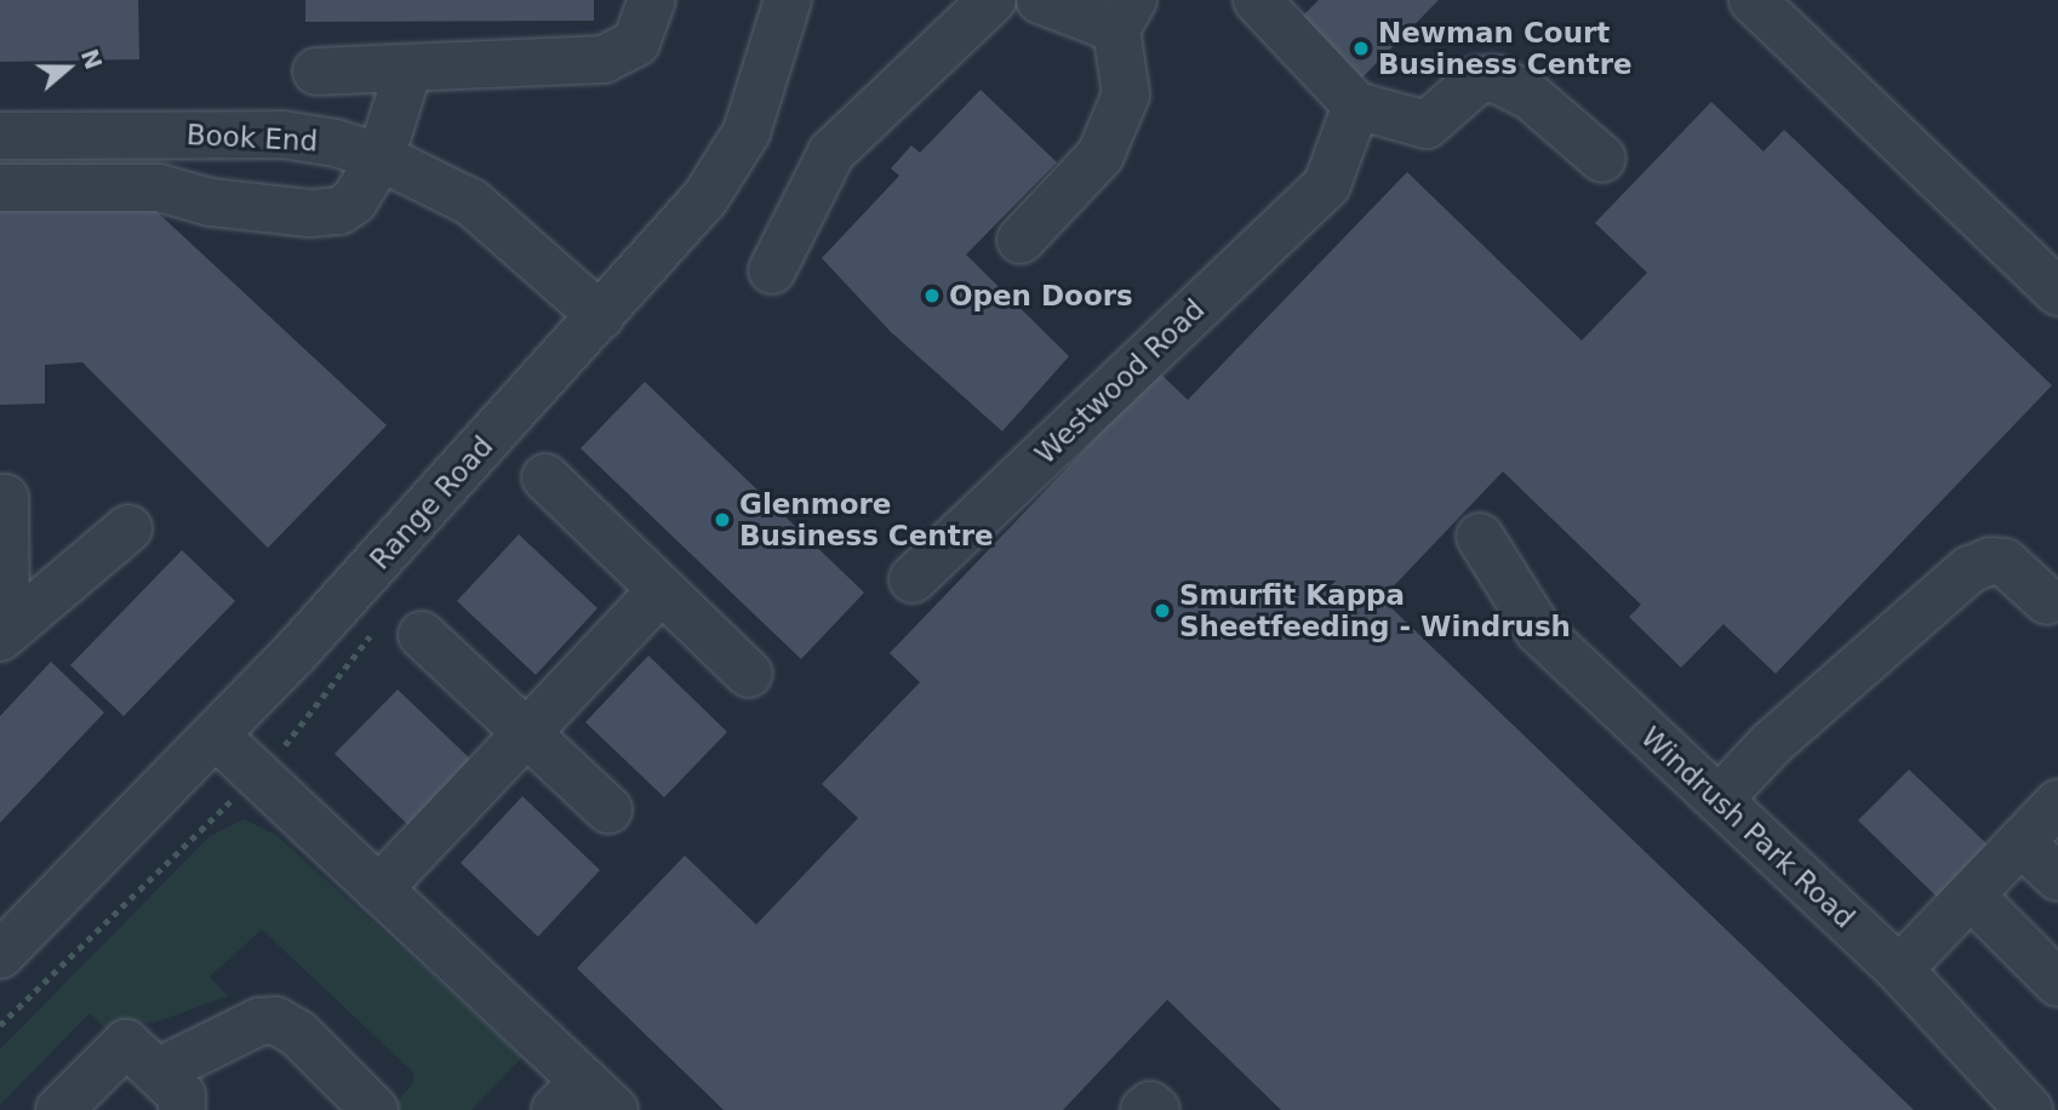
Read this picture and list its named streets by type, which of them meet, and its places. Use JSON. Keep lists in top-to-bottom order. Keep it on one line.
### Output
{"streets":{"street":["Book End","Westwood Road","Range Road","Windrush Park Road"]},"crossings":[["Book End","Range Road"]],"places":["Newman Court Business Centre","Open Doors","Glenmore Business Centre","Smurfit Kappa Sheetfeeding - Windrush"],"north":"right"}
